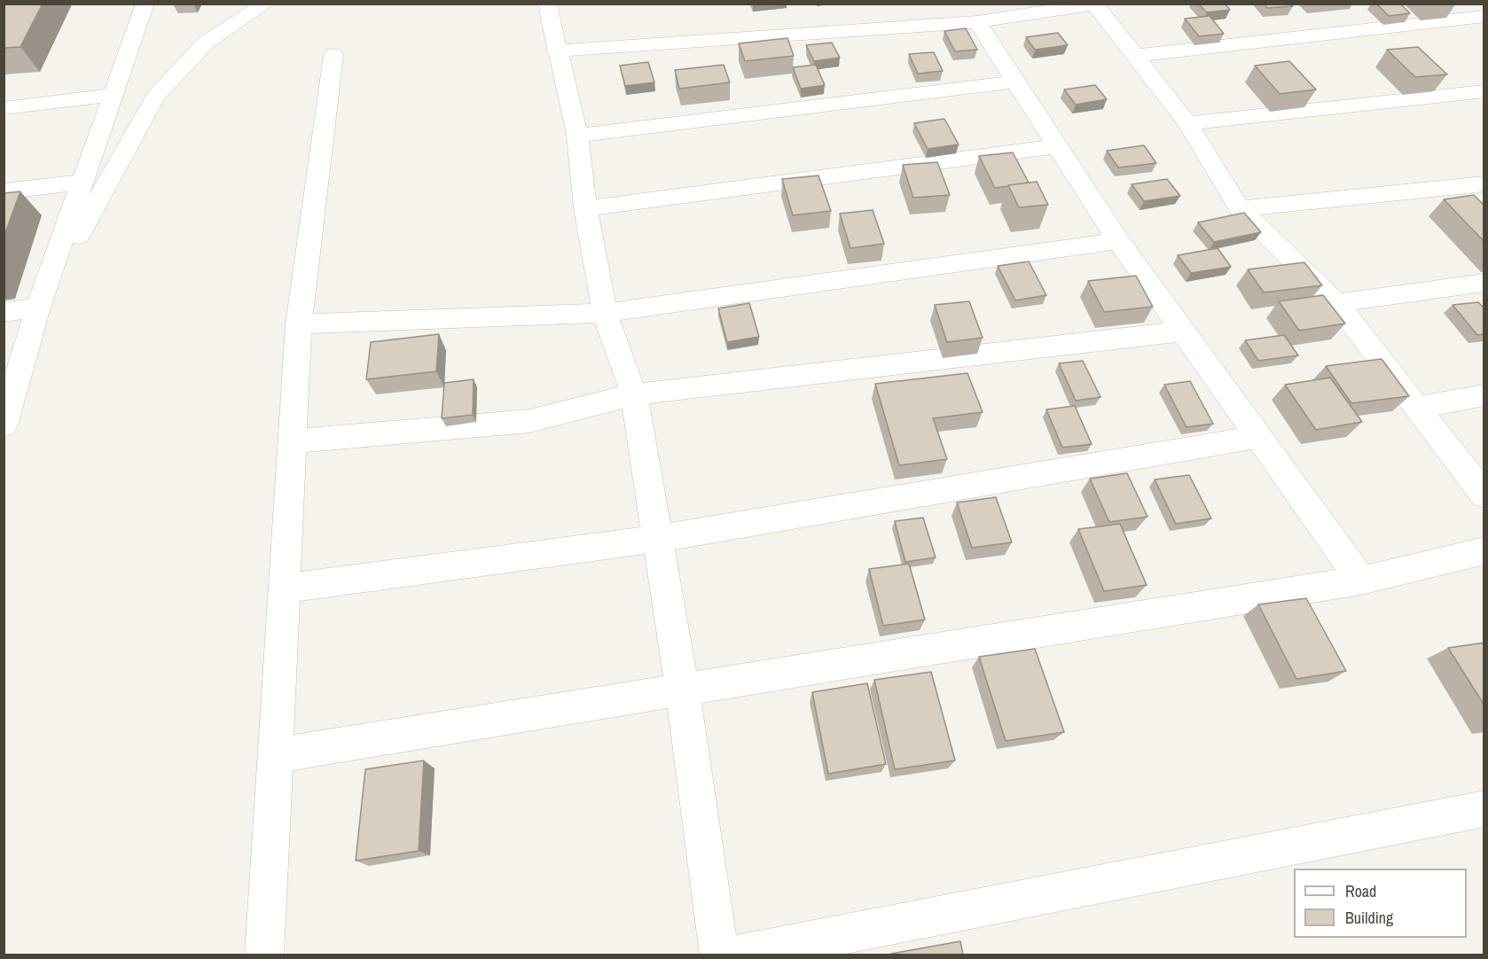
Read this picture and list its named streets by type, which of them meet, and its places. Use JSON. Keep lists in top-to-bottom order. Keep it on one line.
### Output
{"legend":["Road","Building"]}
